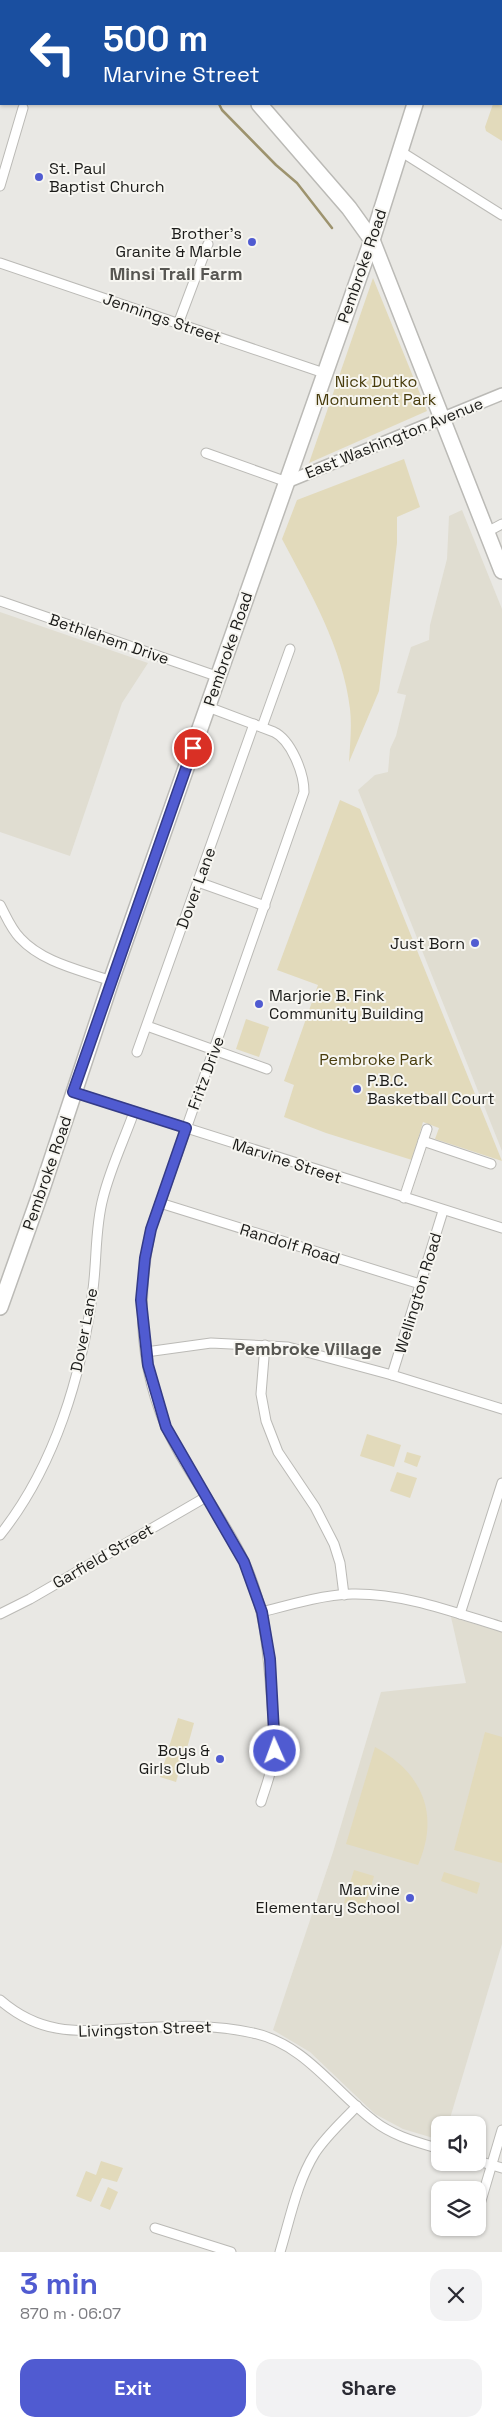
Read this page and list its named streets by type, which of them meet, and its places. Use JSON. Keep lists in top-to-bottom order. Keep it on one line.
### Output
{"streets":{"main road":["Pembroke Road"],"street":["Jennings Street","East Washington Avenue","Bethlehem Drive","Dover Lane","Fritz Drive","Marvine Street","Randolf Road","Wellington Road","Garfield Street","Livingston Street"]},"crossings":[["Pembroke Road","Jennings Street"],["Pembroke Road","East Washington Avenue"],["Pembroke Road","Bethlehem Drive"],["Pembroke Road","Fritz Drive"],["Pembroke Road","Marvine Street"],["Dover Lane","Fritz Drive"],["Dover Lane","Marvine Street"],["Fritz Drive","Marvine Street"],["Fritz Drive","Randolf Road"],["Fritz Drive","Garfield Street"],["Marvine Street","Wellington Road"],["Randolf Road","Wellington Road"]],"districts":["Minsi Trail Farm","Pembroke Village"],"parks":["Nick Dutko Monument Park","Pembroke Park"],"places":["St. Paul Baptist Church","Brother's Granite & Marble","Just Born","Marjorie B. Fink Community Building","P.B.C. Basketball Court","Boys & Girls Club","Marvine Elementary School"],"page":{"turn":["500 m","Marvine Street"],"heading":["3 min","870 m · 06:07"],"buttons":["Exit","Share"]}}
